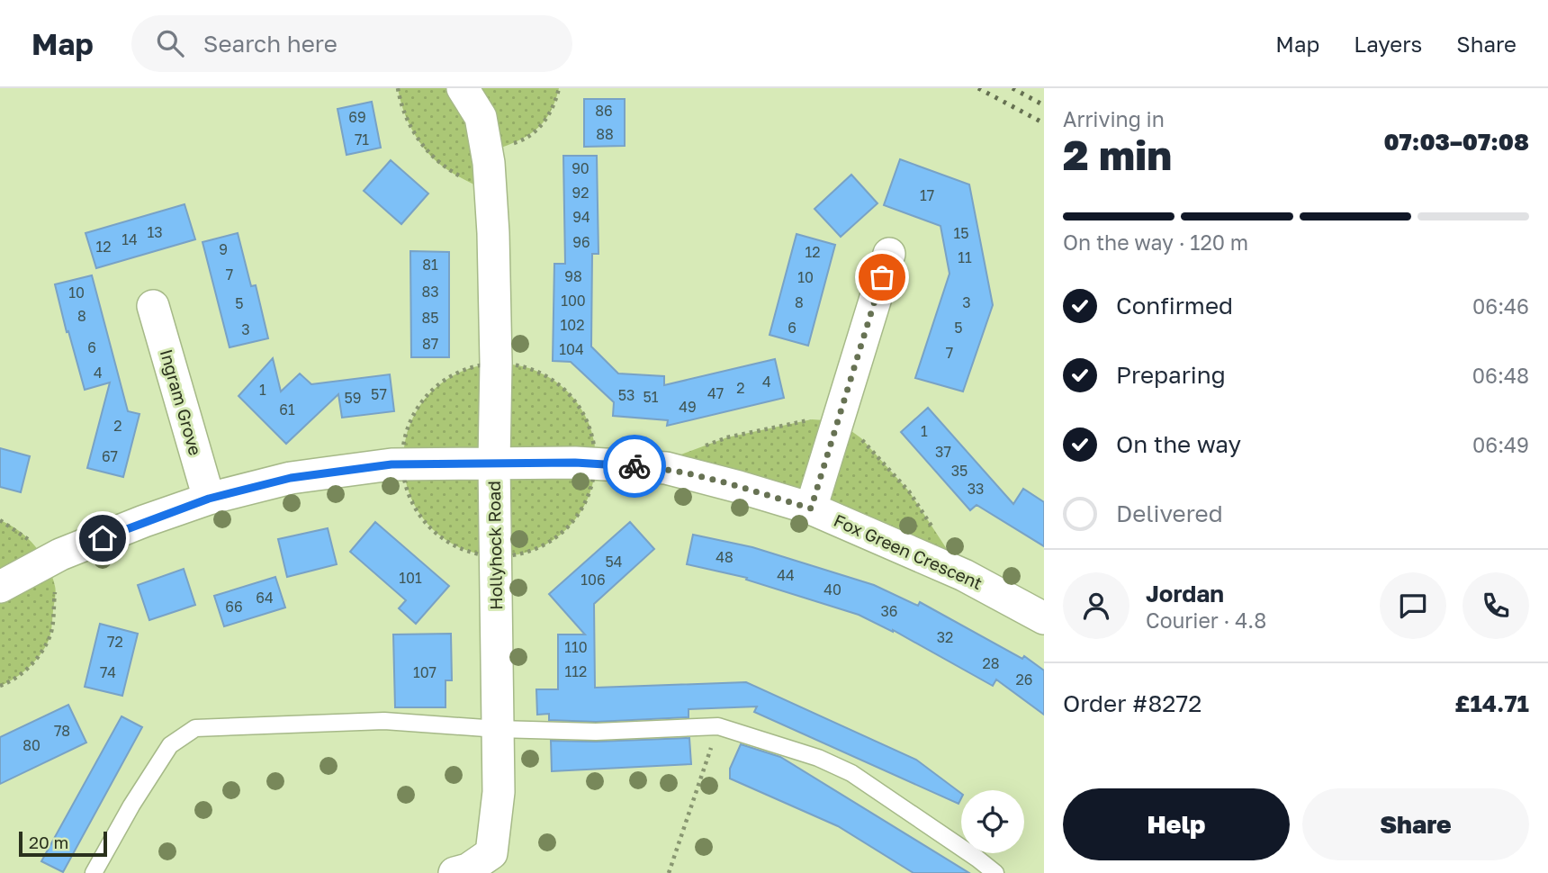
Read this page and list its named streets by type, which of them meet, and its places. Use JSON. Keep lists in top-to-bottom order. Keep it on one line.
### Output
{"streets":{"street":["Ingram Grove","Hollyhock Road","Fox Green Crescent"]},"crossings":[["Ingram Grove","Fox Green Crescent"],["Hollyhock Road","Fox Green Crescent"]],"house_numbers":["86","69","88","71","90","92","17","94","13","15","14","96","12","9","12","11","81","7","98","10","83","10","100","8","3","5","8","85","102","6","5","3","87","6","104","7","4","4","2","1","47","57","53","51","59","49","61","2","1","37","67","35","33","48","54","44","101","106","40","64","66","36","32","72","110","28","112","74","107","26","78","80"],"scale_bar":"20 m","page":{"header":"Map","search":"Search here","nav":["Map","Layers","Share"],"heading":["2 min","Arriving in","07:03–07:08"],"panel":["Jordan","Courier · 4.8","Order #8272","£14.71"],"bar":"On the way · 120 m","list":[["Confirmed","06:46"],["Preparing","06:48"],["On the way","06:49"],"Delivered"],"buttons":["Help","Share"],"scale":"20 m"}}
